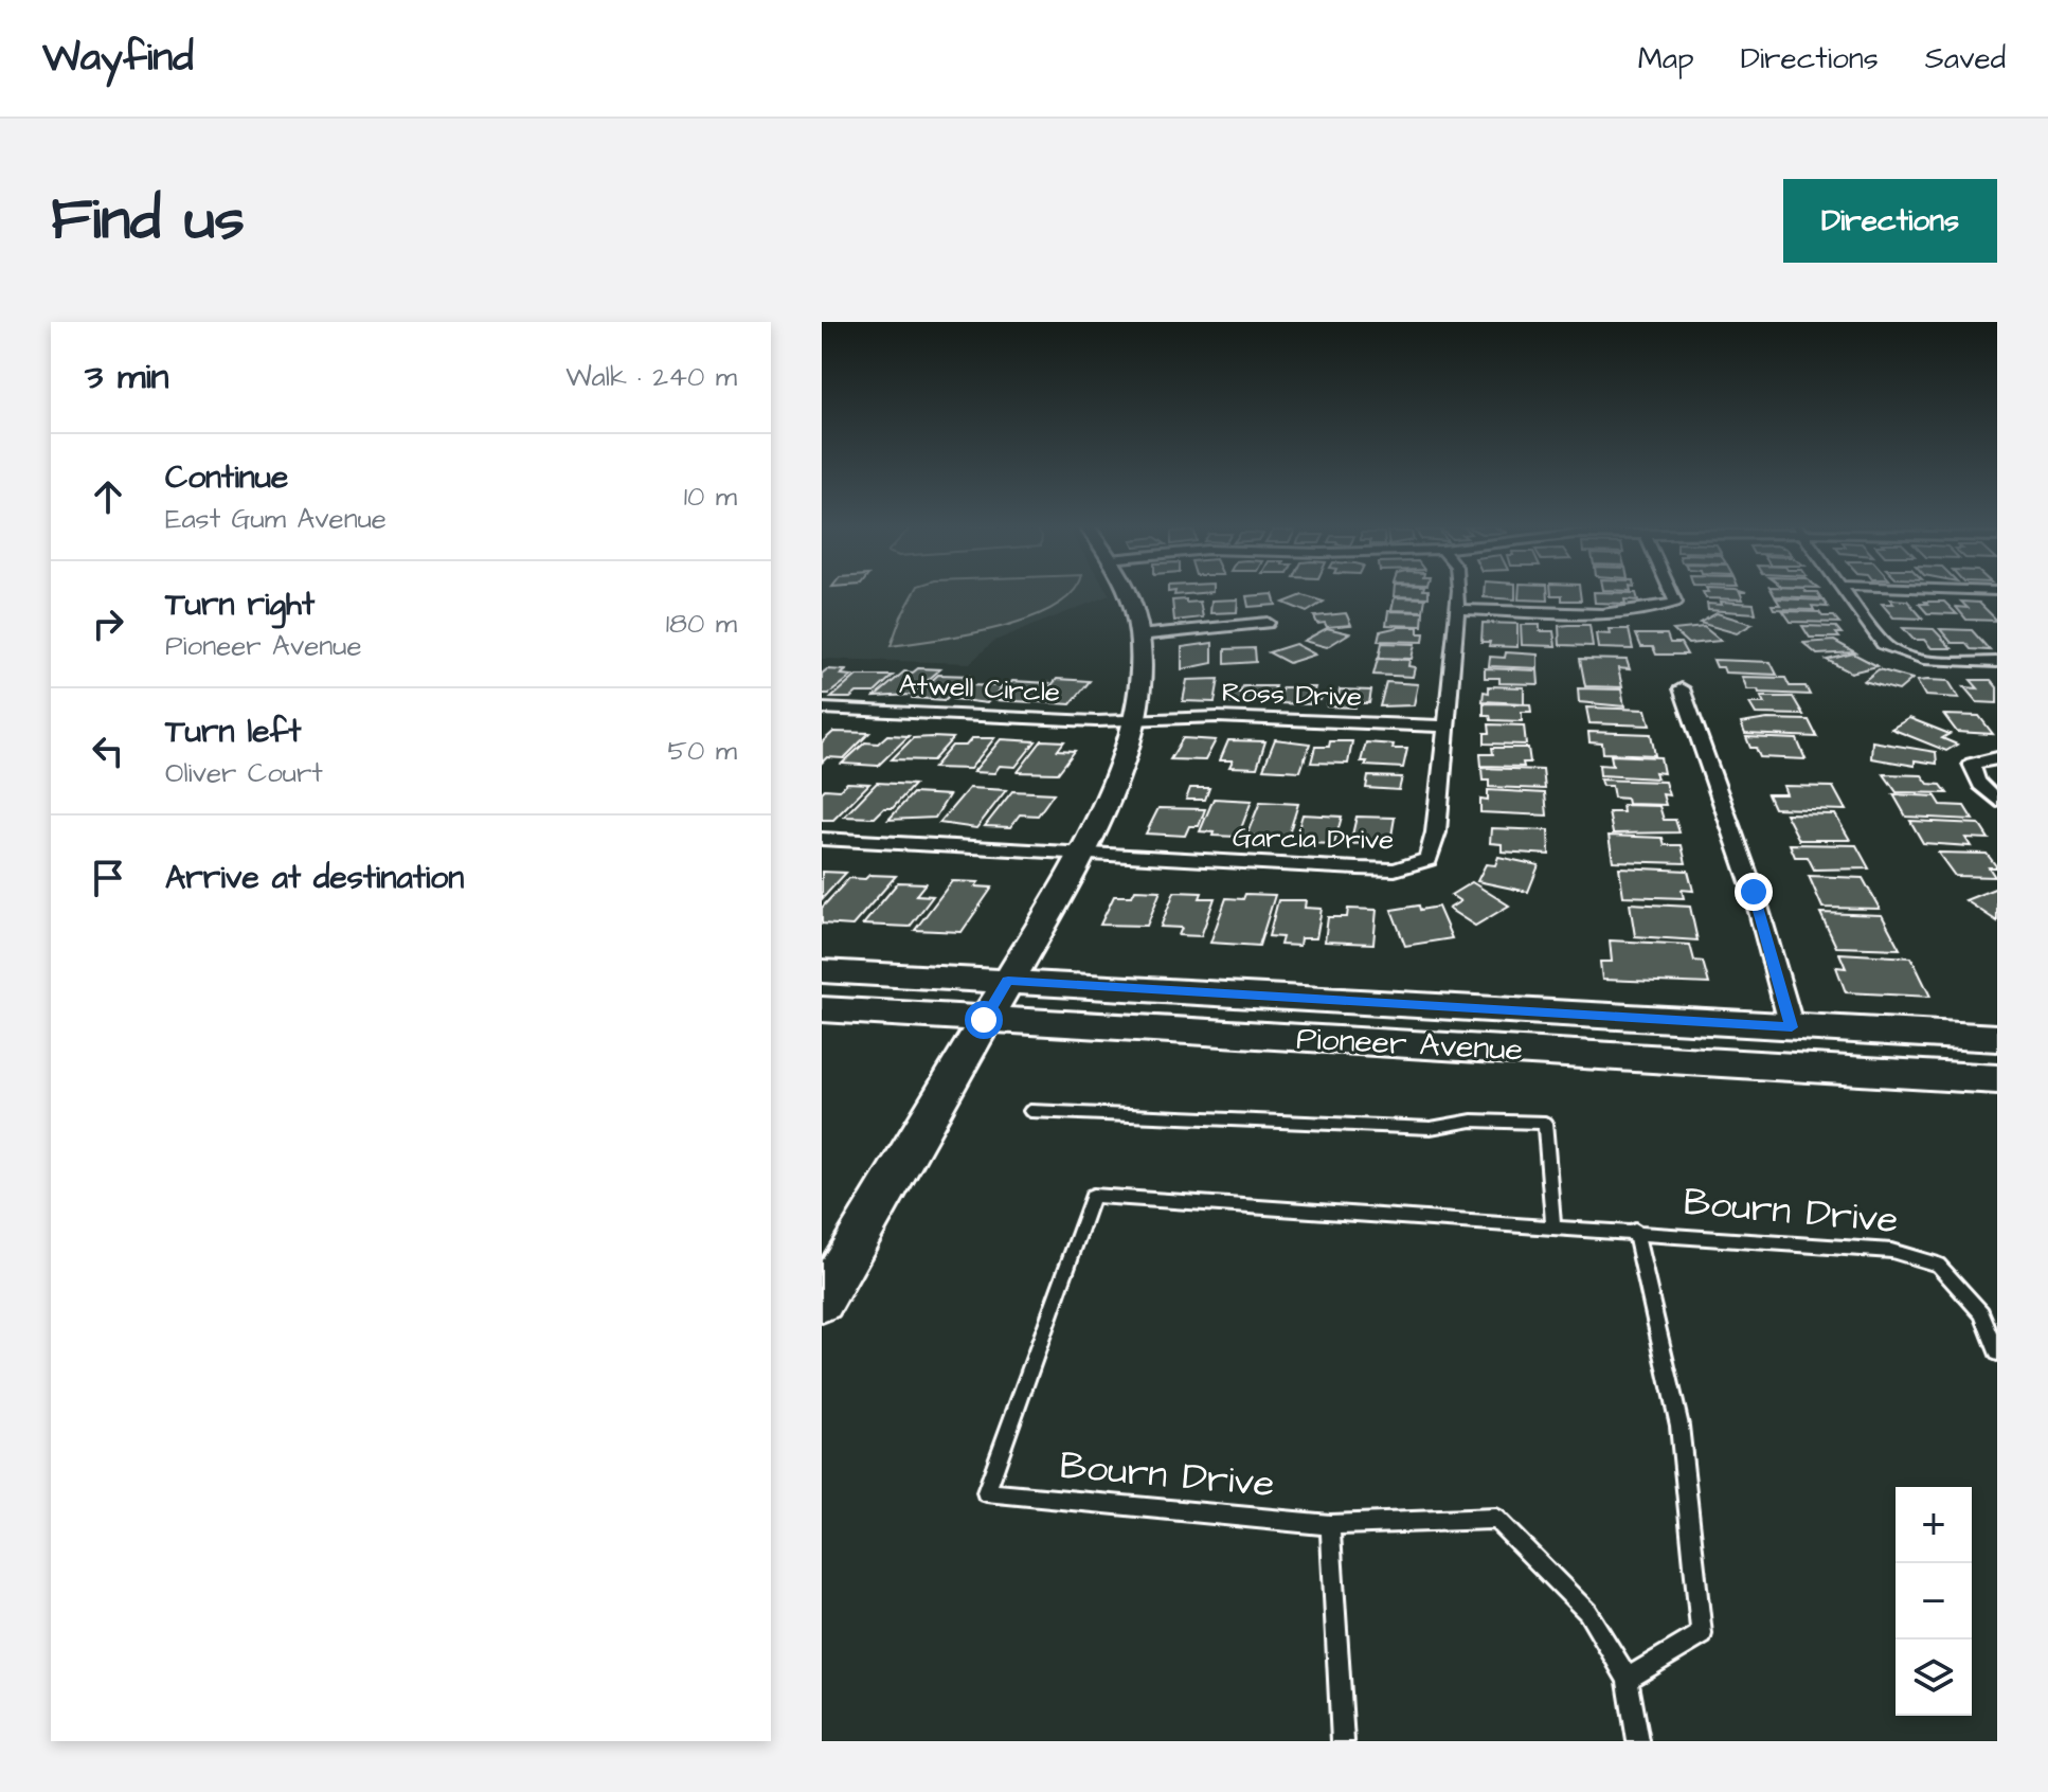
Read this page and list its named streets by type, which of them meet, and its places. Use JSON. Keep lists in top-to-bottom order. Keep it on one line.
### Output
{"streets":{"main road":["Pioneer Avenue"],"street":["Atwell Circle","Ross Drive","Garcia Drive"],"lane":["Bourn Drive"]},"crossings":[["Atwell Circle","Ross Drive"],["Ross Drive","Garcia Drive"]],"page":{"header":"Wayfind","nav":["Map","Directions","Saved"],"title":"Find us","buttons":"Directions","heading":["3 min","Walk · 240 m"],"list":[["Continue","East Gum Avenue","10 m"],["Turn right","Pioneer Avenue","180 m"],["Turn left","Oliver Court","50 m"],"Arrive at destination"],"map_buttons":["+","−"]}}
